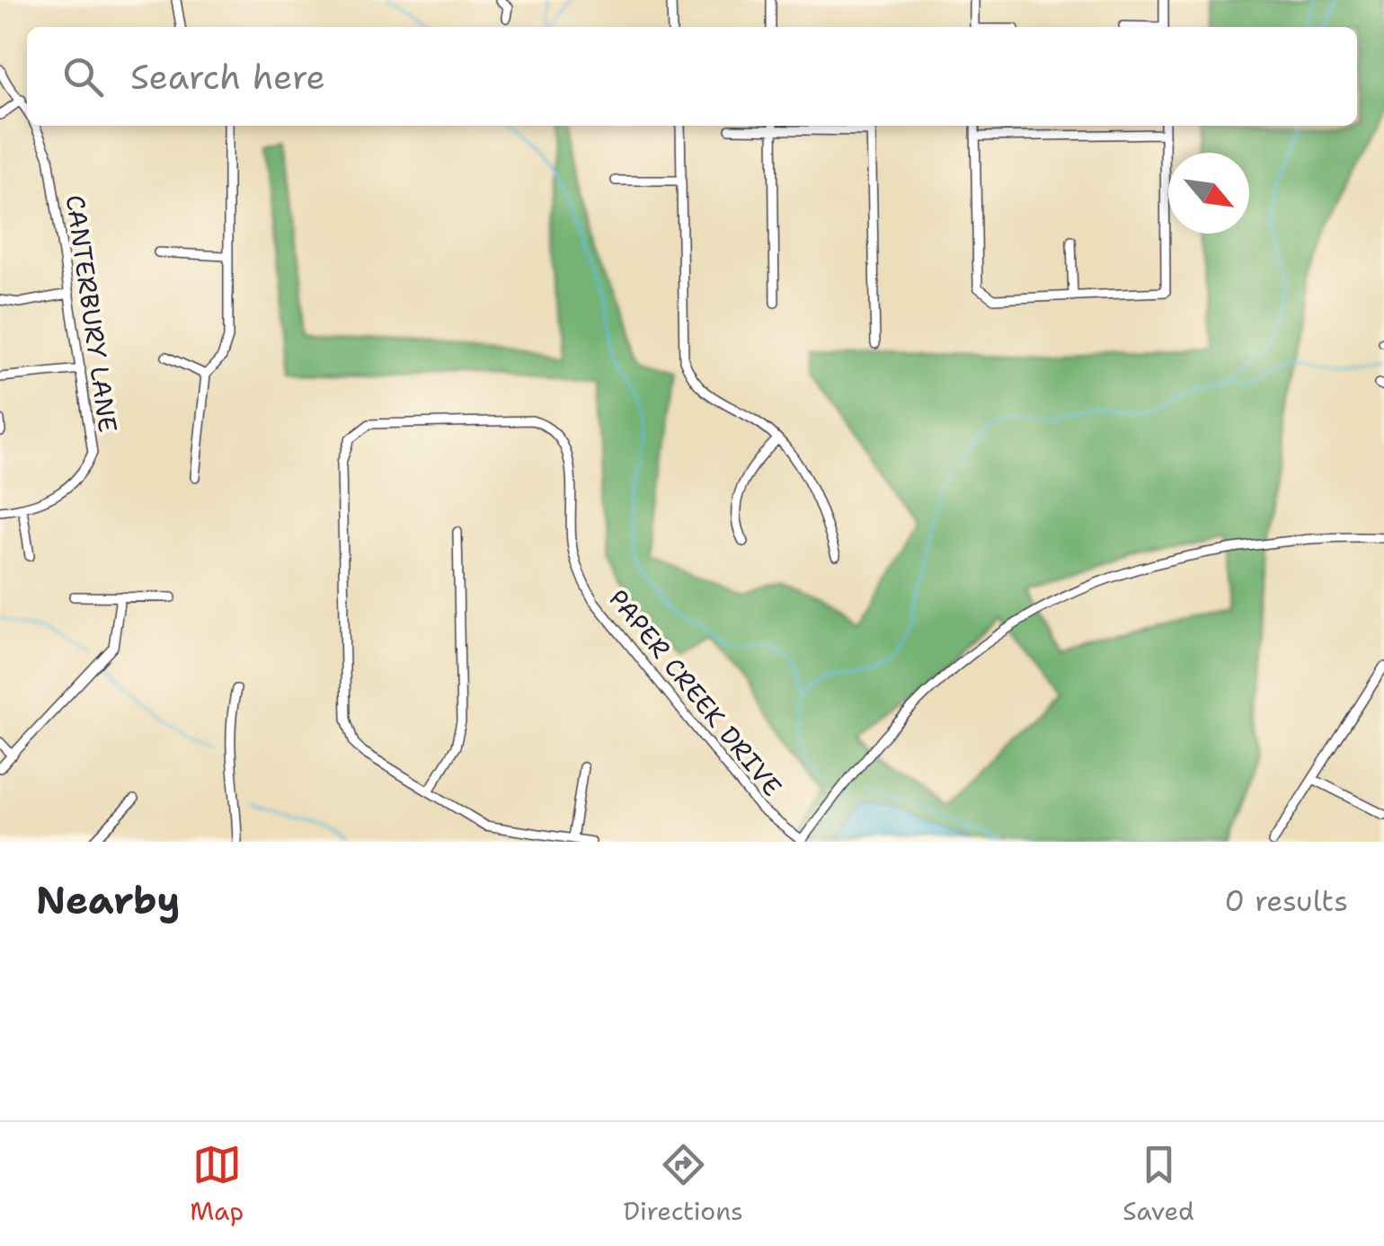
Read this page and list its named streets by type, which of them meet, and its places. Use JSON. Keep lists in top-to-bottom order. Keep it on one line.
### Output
{"streets":{"street":["CANTERBURY LANE","PAPER CREEK DRIVE"]},"north":"bottom right","page":{"search":"Search here","heading":["Nearby","0 results"],"nav":["Map","Directions","Saved"]}}
